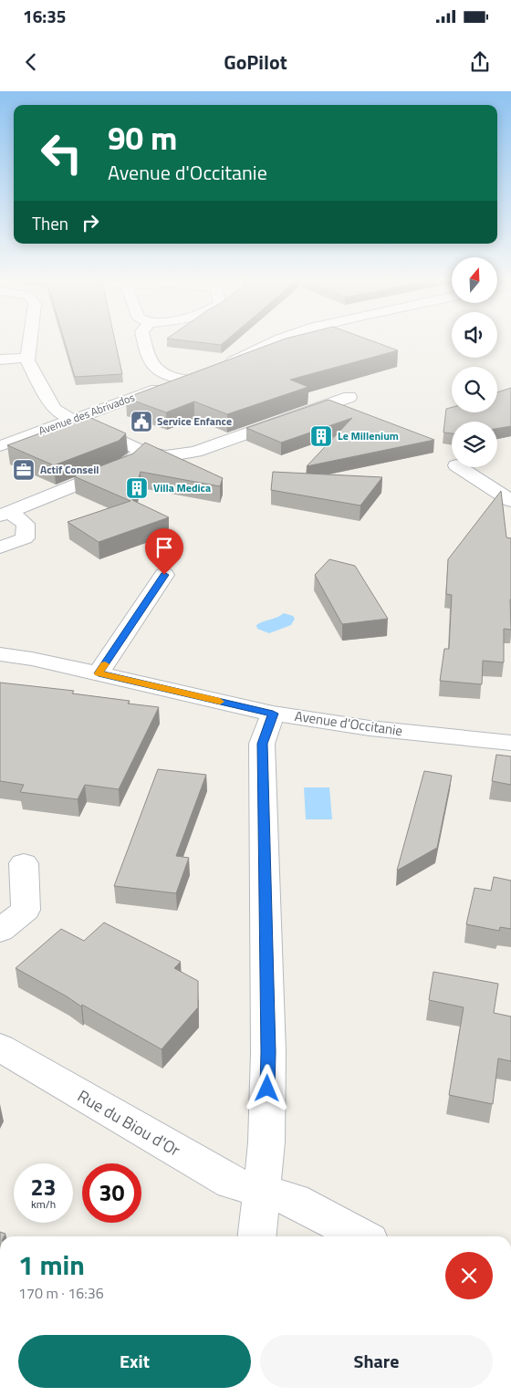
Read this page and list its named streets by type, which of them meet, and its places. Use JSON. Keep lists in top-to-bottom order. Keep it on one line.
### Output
{"streets":{"street":["Avenue des Abrivados","Avenue d'Occitanie","Rue du Biou d'Or"]},"places":{"public building":["Service Enfance"],"building":["Le Millenium","Villa Medica"],"office":["Actif Conseil"]},"north":"top","page":{"status":"16:35","header":"GoPilot","turn":["90 m","Avenue d'Occitanie"],"then":"Then","speed":"23 km/h","limit":"30","heading":["1 min","170 m · 16:36"],"buttons":["Exit","Share"]}}
